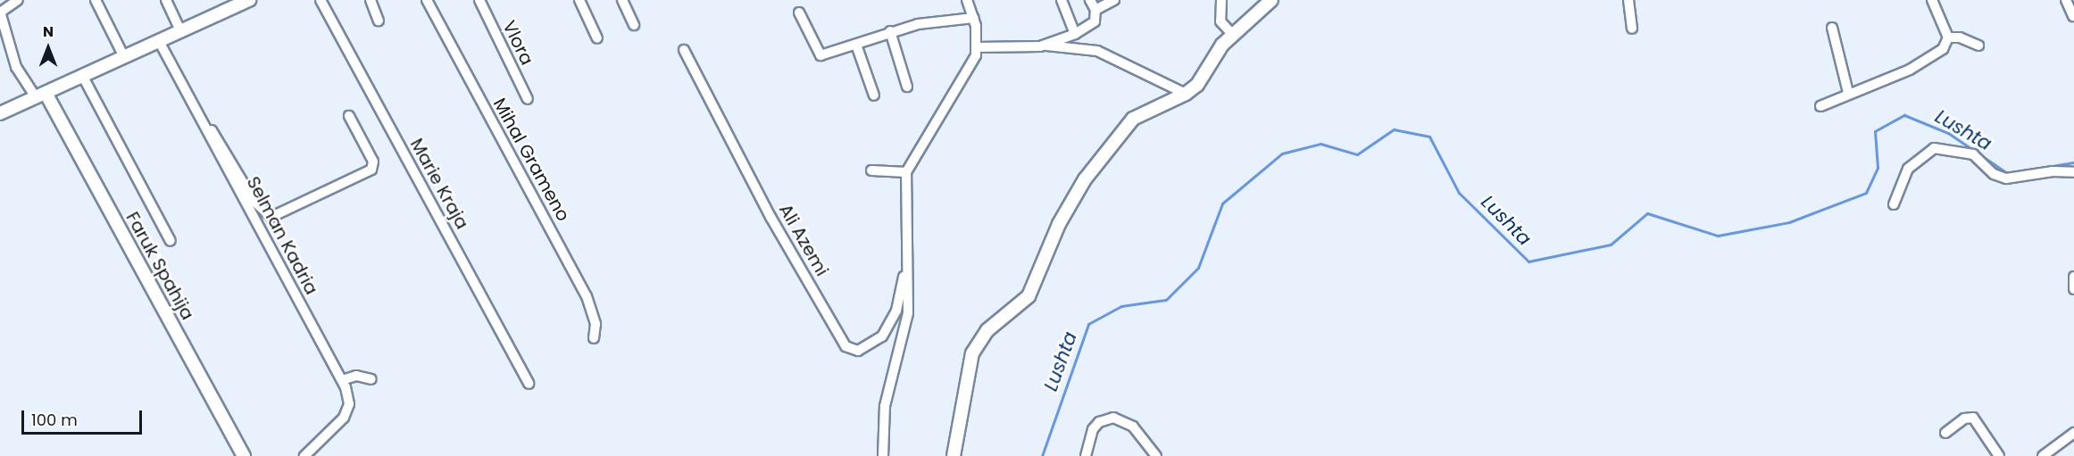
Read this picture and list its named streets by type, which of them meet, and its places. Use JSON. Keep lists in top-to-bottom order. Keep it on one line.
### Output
{"streets":{"street":["Vlora","Mihal Grameno","Marie Kraja","Selman Kadria","Ali Azemi","Faruk Spahija"]},"water":["Lushta"],"scale_bar":"100 m","north":"top"}
